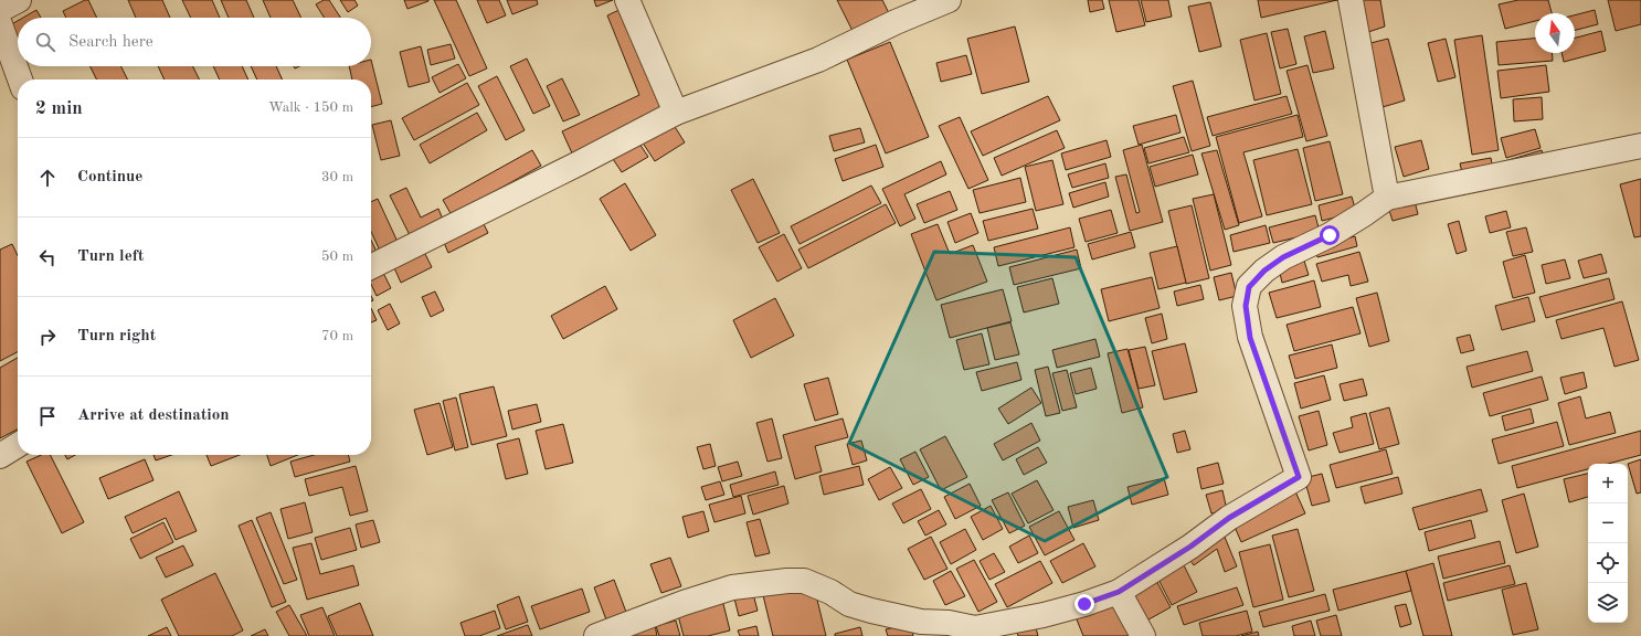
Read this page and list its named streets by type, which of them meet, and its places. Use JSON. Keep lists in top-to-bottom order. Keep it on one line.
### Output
{"north":"top","page":{"search":"Search here","heading":["2 min","Walk · 150 m"],"list":[["Continue","30 m"],["Turn left","50 m"],["Turn right","70 m"],"Arrive at destination"],"map_buttons":["+","−"]}}
